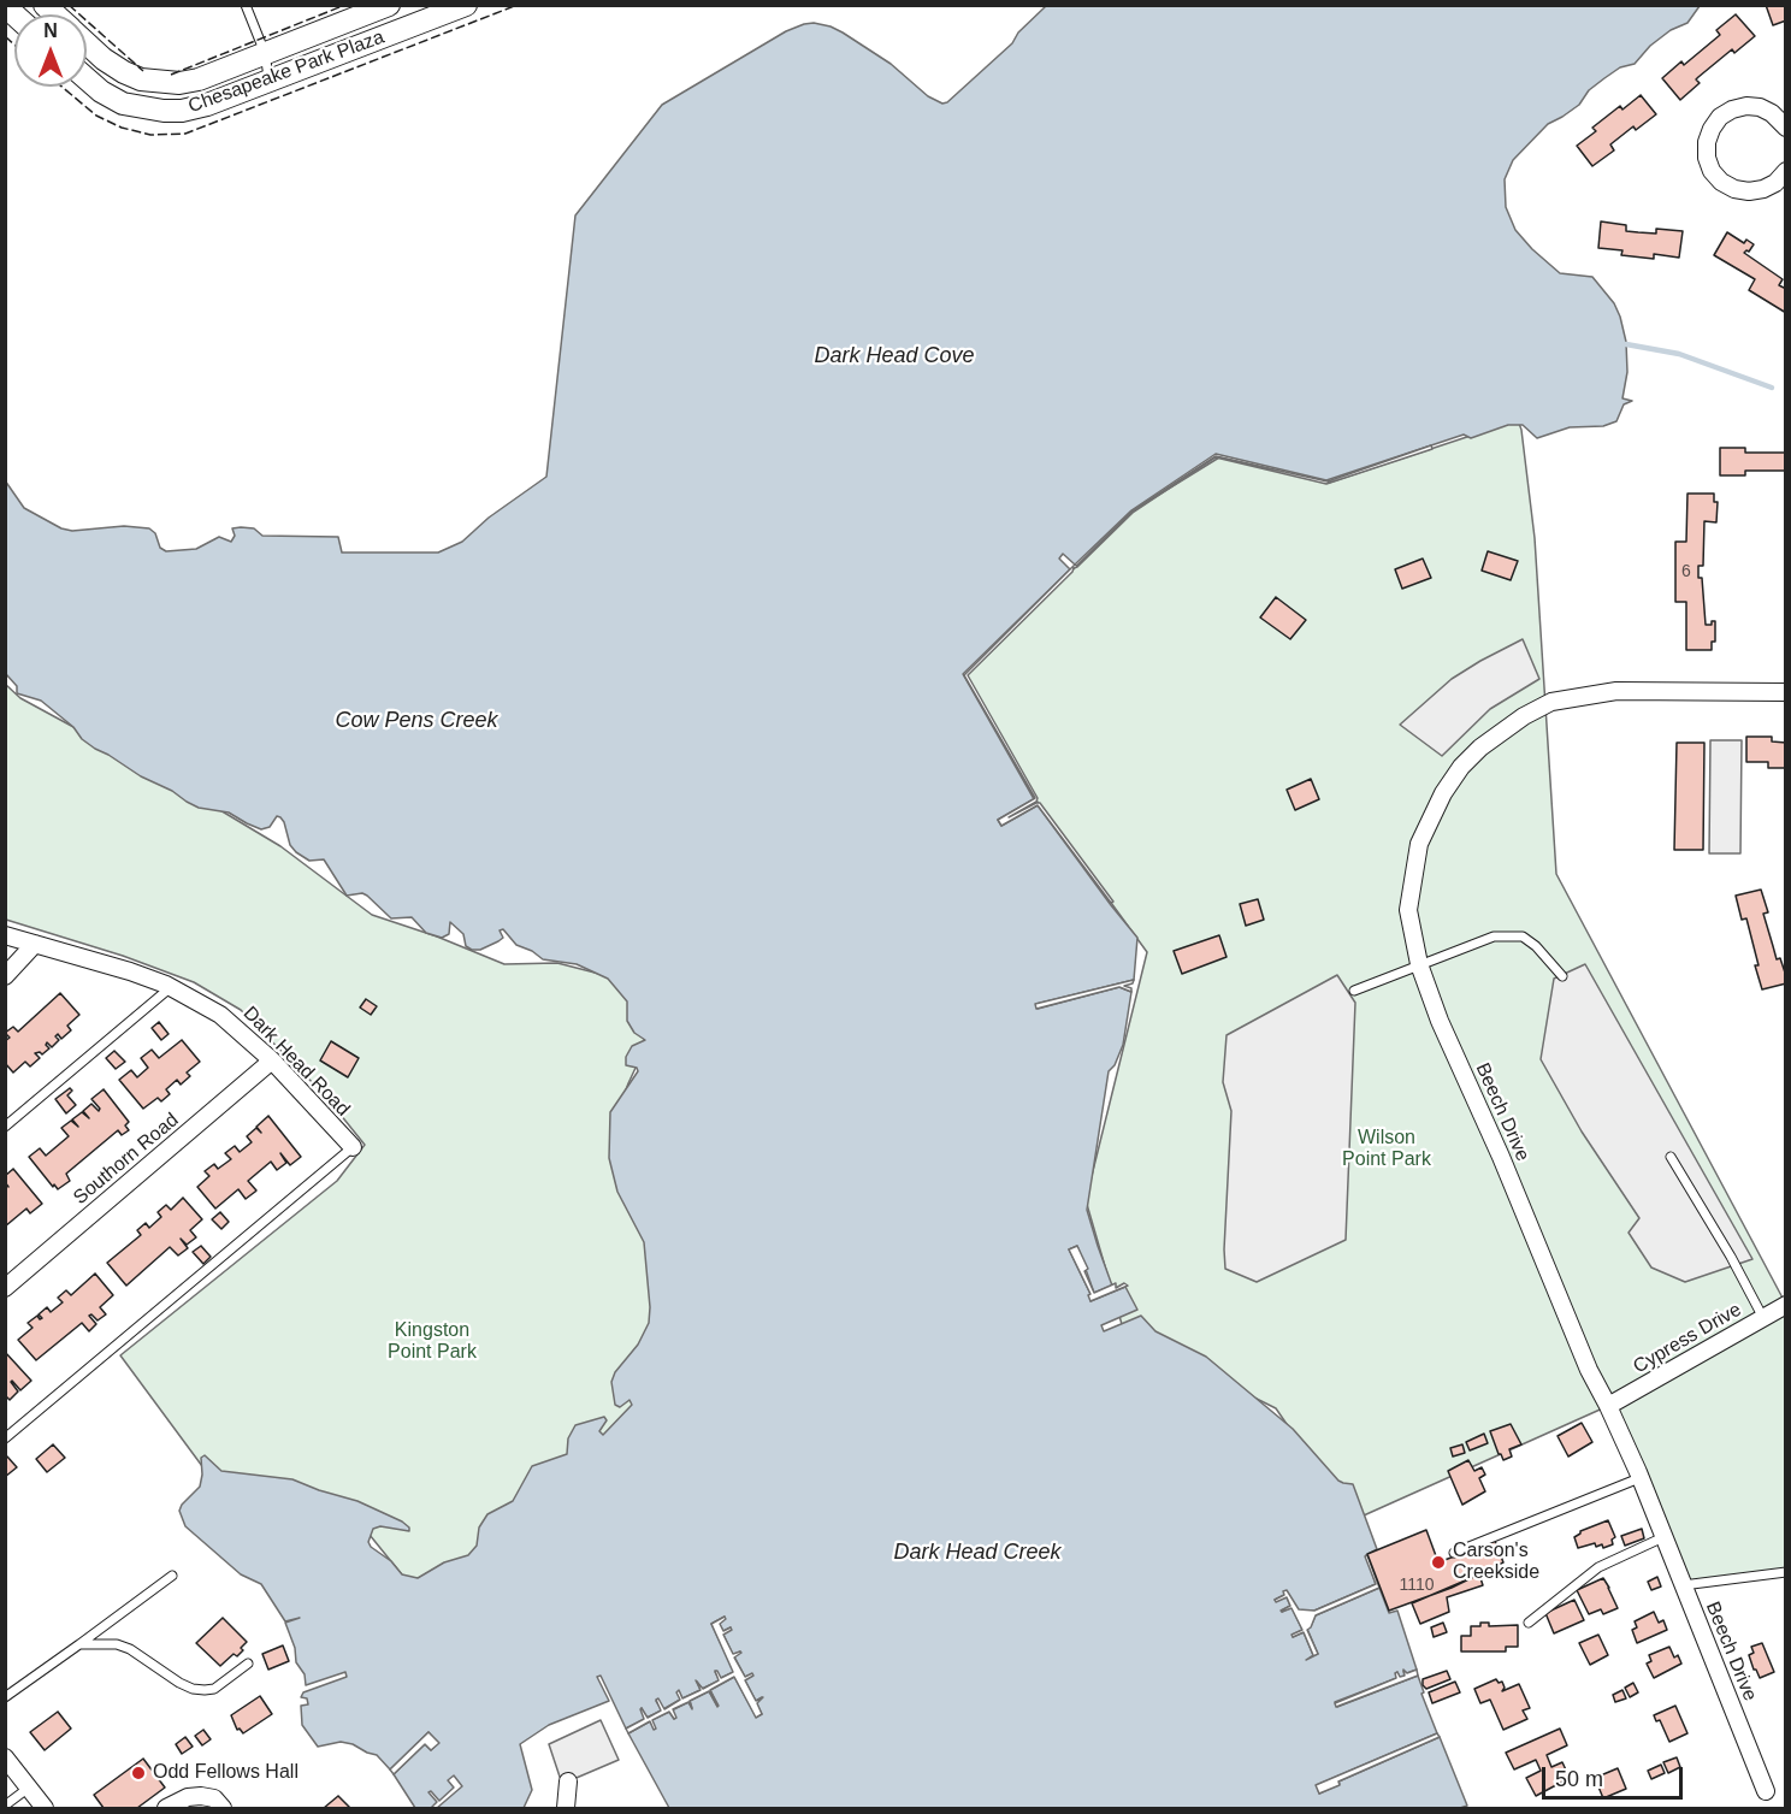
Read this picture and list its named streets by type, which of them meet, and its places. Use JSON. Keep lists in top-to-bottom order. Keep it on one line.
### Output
{"streets":{"street":["Chesapeake Park Plaza","Dark Head Road","Beech Drive","Southorn Road","Cypress Drive"]},"crossings":[["Dark Head Road","Southorn Road"],["Beech Drive","Cypress Drive"]],"water":["Dark Head Cove","Cow Pens Creek","Dark Head Creek"],"parks":["Wilson Point Park","Kingston Point Park"],"places":["Carson's Creekside","Odd Fellows Hall"],"house_numbers":["6","1110"],"scale_bar":"50 m","north":"top"}
